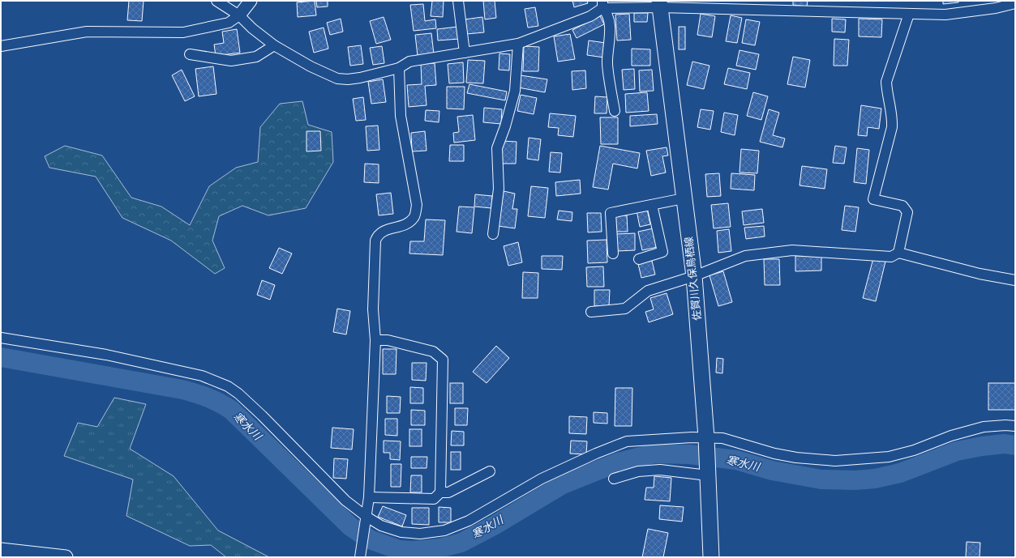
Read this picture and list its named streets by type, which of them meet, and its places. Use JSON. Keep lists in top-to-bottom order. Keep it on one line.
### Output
{"streets":{"main road":["佐賀川久保鳥栖線"]},"water":["寒水川"]}
